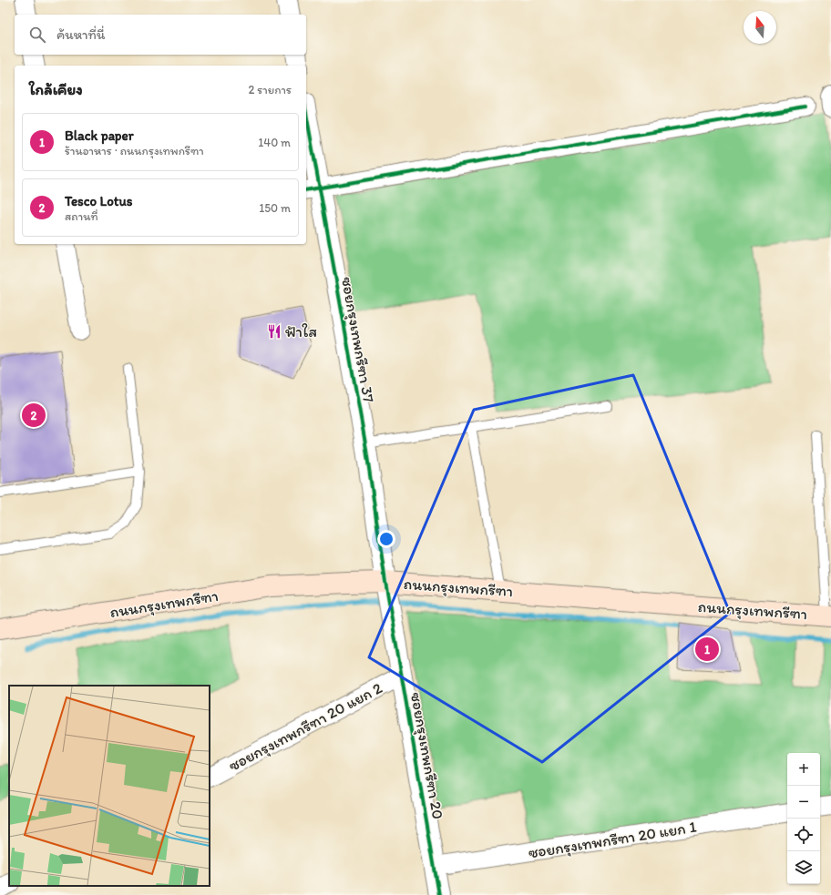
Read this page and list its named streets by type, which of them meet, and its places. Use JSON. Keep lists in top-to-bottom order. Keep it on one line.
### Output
{"streets":{"main road":["ถนนกรุงเทพกรีฑา"],"street":["ซอยกรุงเทพกรีฑา 37","ซอยกรุงเทพกรีฑา 20 แยก 2","ซอยกรุงเทพกรีฑา 20","ซอยกรุงเทพกรีฑา 20 แยก 1"]},"crossings":[["ซอยกรุงเทพกรีฑา 37","ถนนกรุงเทพกรีฑา"],["ซอยกรุงเทพกรีฑา 37","ซอยกรุงเทพกรีฑา 20"],["ถนนกรุงเทพกรีฑา","ซอยกรุงเทพกรีฑา 20"],["ซอยกรุงเทพกรีฑา 20 แยก 2","ซอยกรุงเทพกรีฑา 20"],["ซอยกรุงเทพกรีฑา 20","ซอยกรุงเทพกรีฑา 20 แยก 1"]],"places":{"restaurant":["ฟ้าใส"]},"north":"top","page":{"search":"ค้นหาที่นี่","heading":["ใกล้เคียง","2 รายการ"],"list":[{"mark":"1","name":"Black paper","note":"ร้านอาหาร · ถนนกรุงเทพกรีฑา","value":"140 m"},{"mark":"2","name":"Tesco Lotus","note":"สถานที่","value":"150 m"}],"pins":["2","1"],"map_buttons":["+","−"]}}
